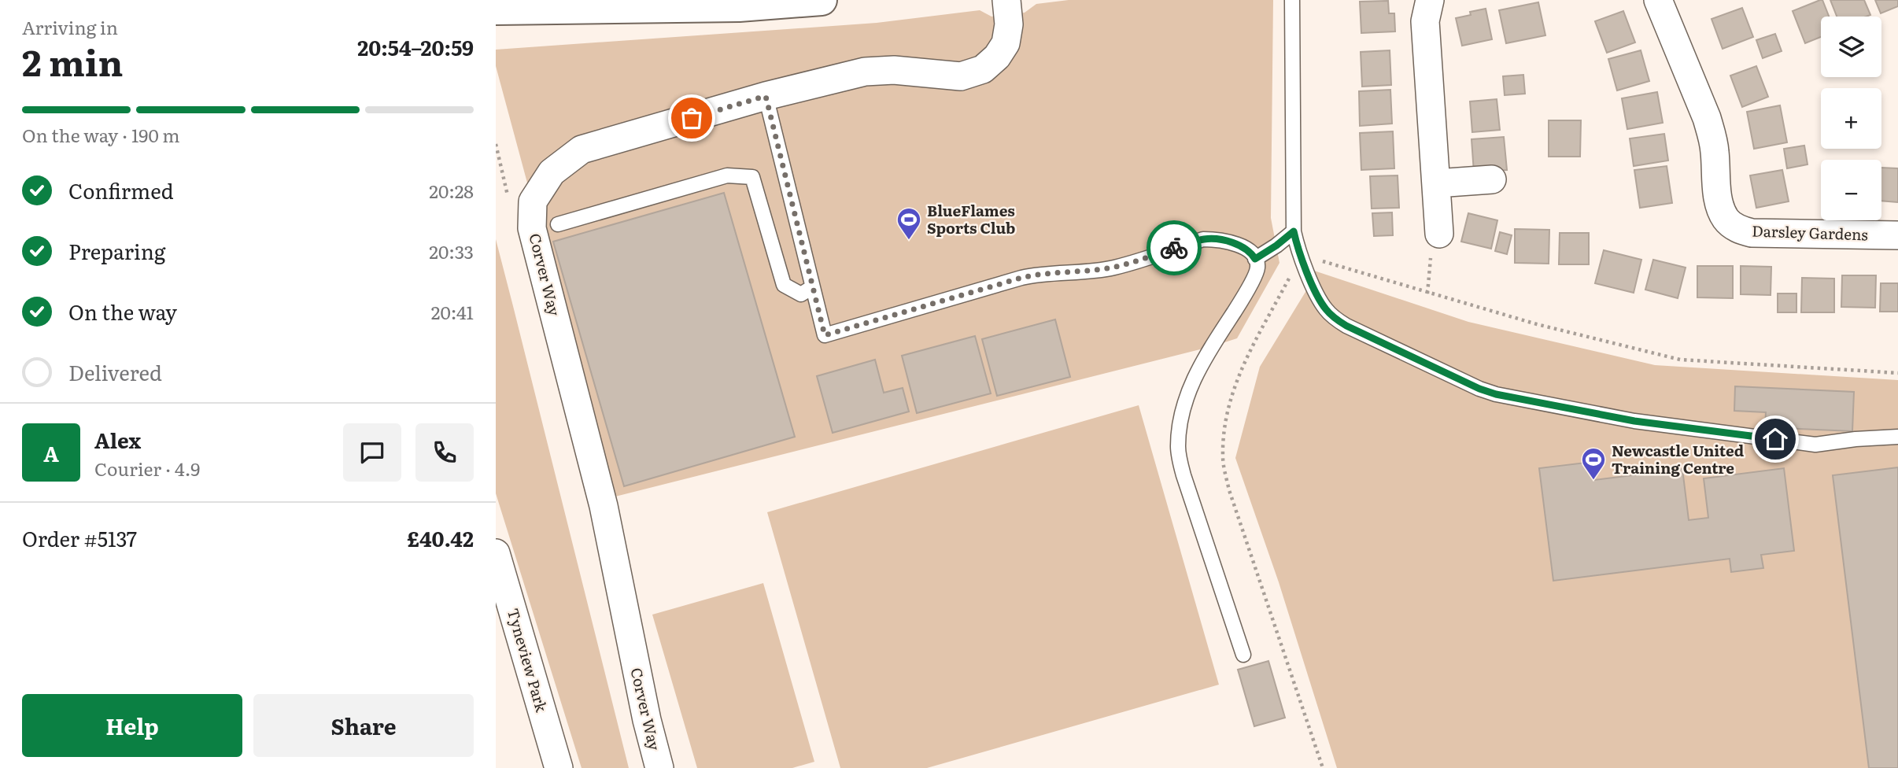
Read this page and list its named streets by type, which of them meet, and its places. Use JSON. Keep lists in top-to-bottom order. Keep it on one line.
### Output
{"streets":{"street":["Darsley Gardens","Corver Way","Tyneview Park"]},"places":{"sports":["BlueFlames Sports Club","Newcastle United Training Centre"]},"page":{"heading":["2 min","Arriving in","20:54–20:59"],"panel":["Alex","Courier · 4.9","Order #5137","£40.42"],"map_buttons":["+","−"],"bar":"On the way · 190 m","list":[["Confirmed","20:28"],["Preparing","20:33"],["On the way","20:41"],"Delivered"],"round":"A","buttons":["Help","Share"]}}
